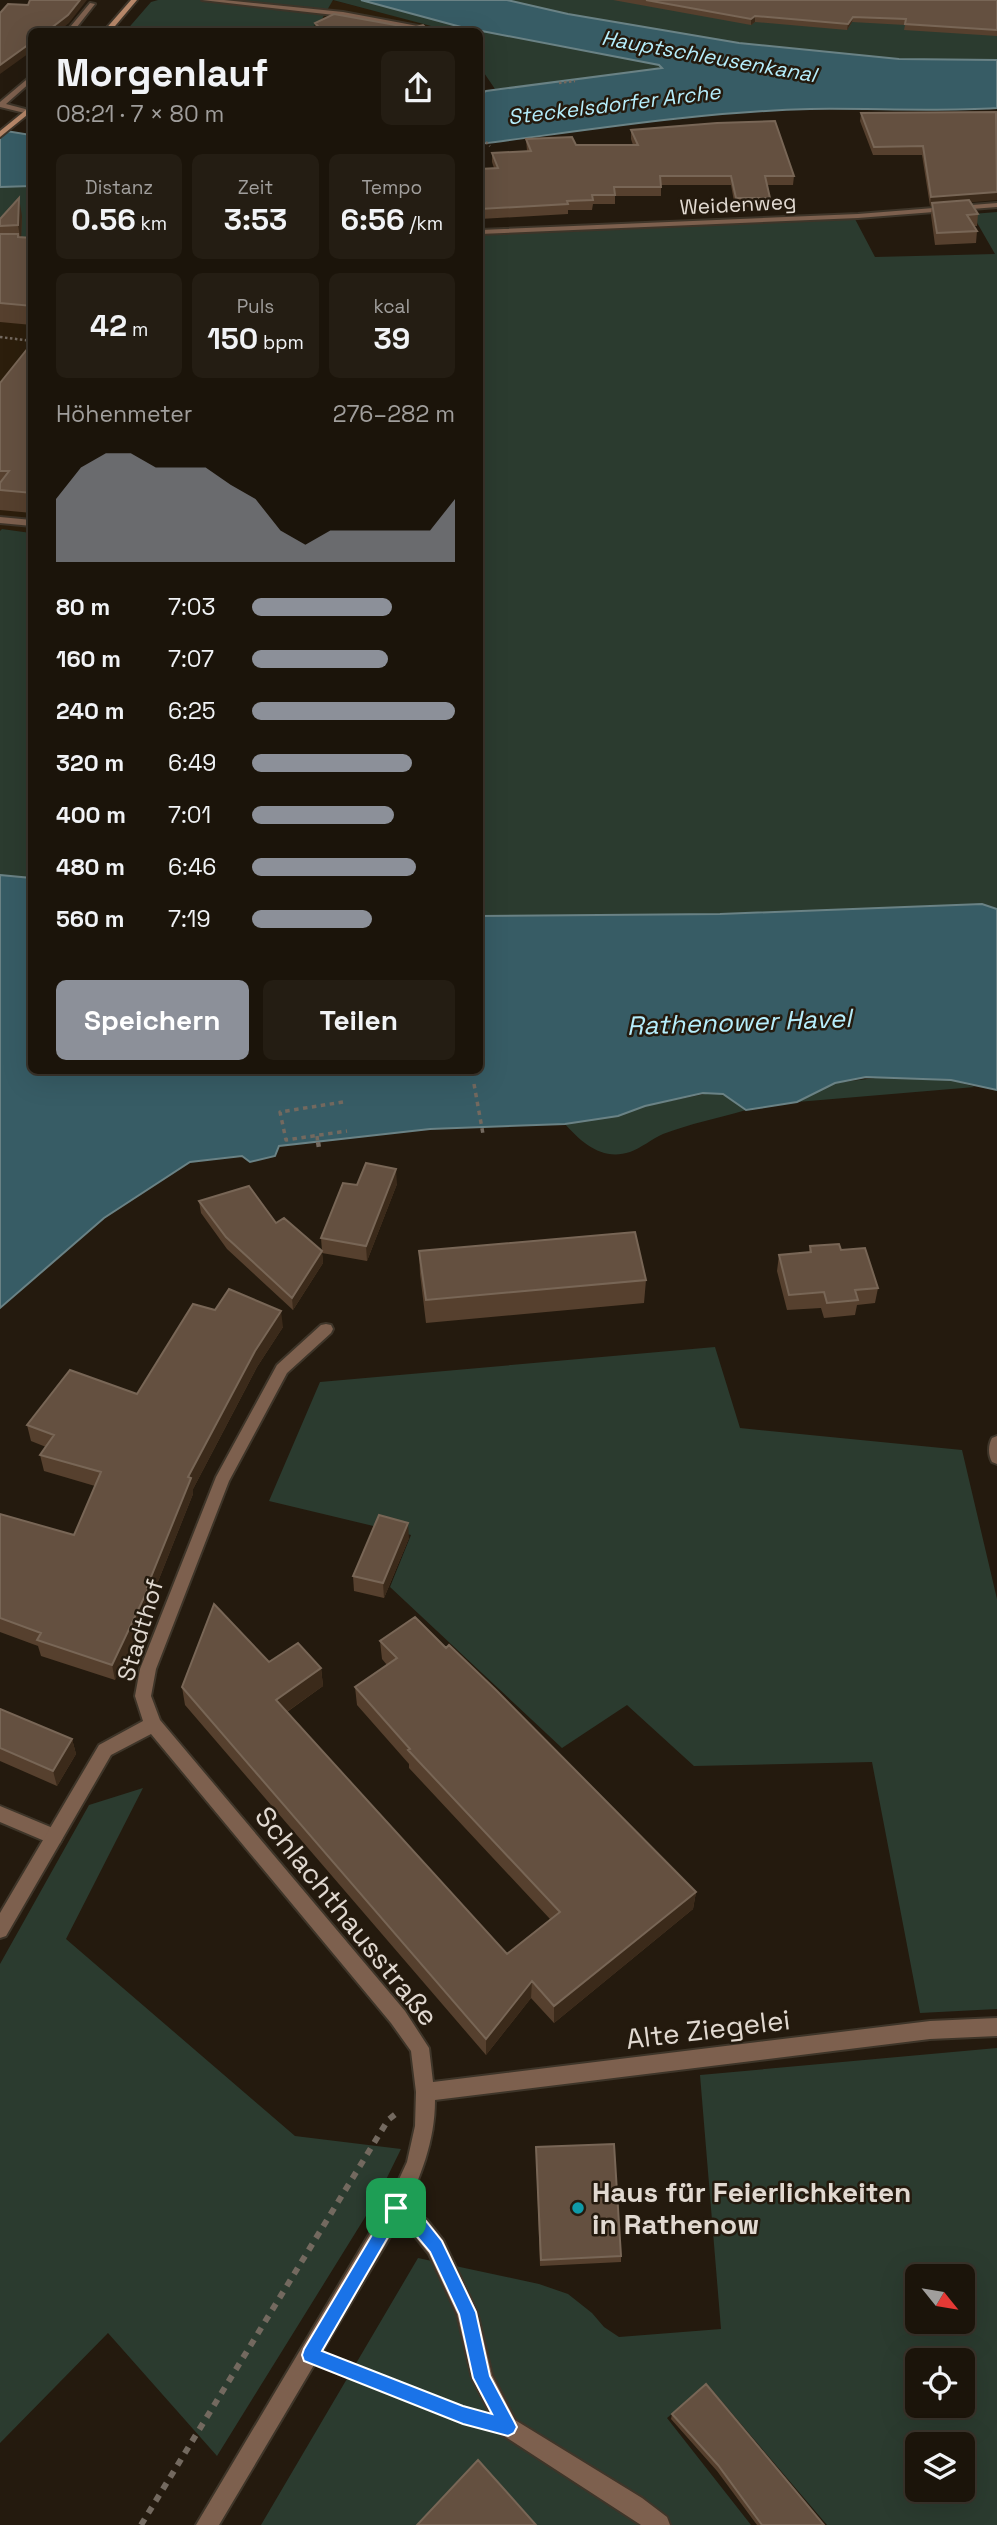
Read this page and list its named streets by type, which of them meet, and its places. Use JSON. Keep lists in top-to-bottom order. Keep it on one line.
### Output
{"streets":{"street":["Weidenweg","Stadthof","Schlachthausstraße","Alte Ziegelei"]},"crossings":[["Stadthof","Schlachthausstraße"],["Schlachthausstraße","Alte Ziegelei"]],"water":["Hauptschleusenkanal","Steckelsdorfer Arche","Rathenower Havel"],"places":["Haus für Feierlichkeiten in Rathenow"],"north":"bottom right","page":{"heading":["Morgenlauf","08:21 · 7 × 80 m"],"stats":[["Distanz","0.56 km"],["Zeit","3:53"],["Tempo","6:56 /km"],["42 m"],["Puls","150 bpm"],["kcal","39"]],"chart":["Höhenmeter","276–282 m"],"list":[{"name":"80 m","note":"7:03"},{"name":"160 m","note":"7:07"},{"name":"240 m","note":"6:25"},{"name":"320 m","note":"6:49"},{"name":"400 m","note":"7:01"},{"name":"480 m","note":"6:46"},{"name":"560 m","note":"7:19"}],"buttons":["Speichern","Teilen"]}}
